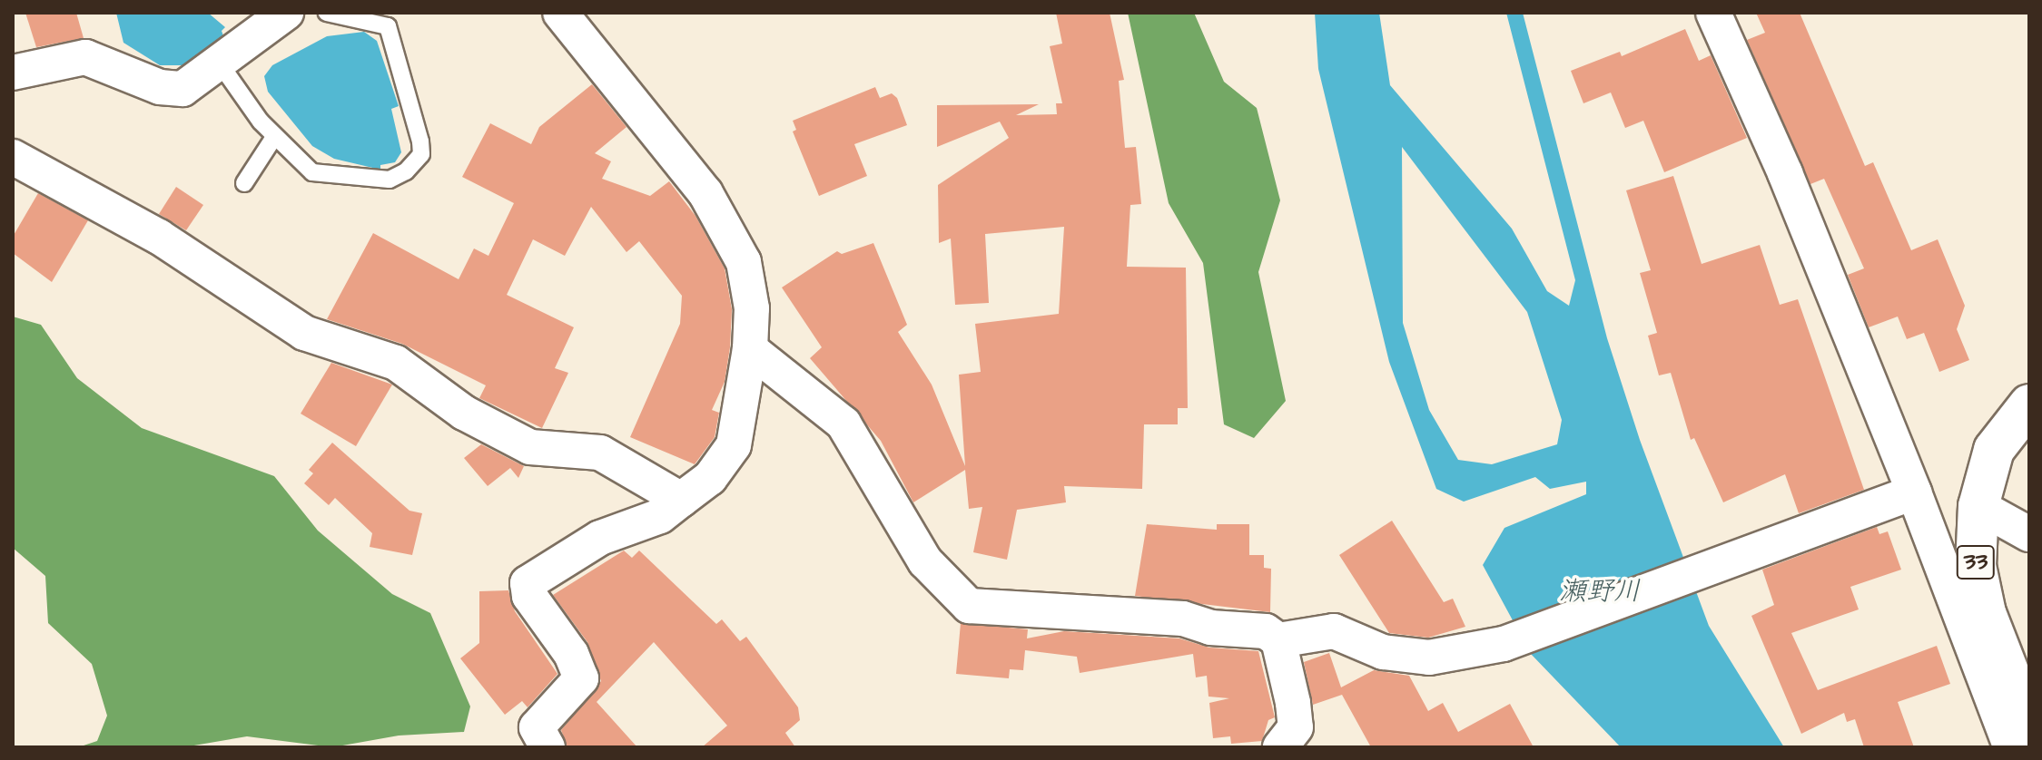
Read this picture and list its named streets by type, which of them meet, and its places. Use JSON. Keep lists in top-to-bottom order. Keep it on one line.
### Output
{"streets":{"main road":["33"]},"water":["瀬野川"]}
